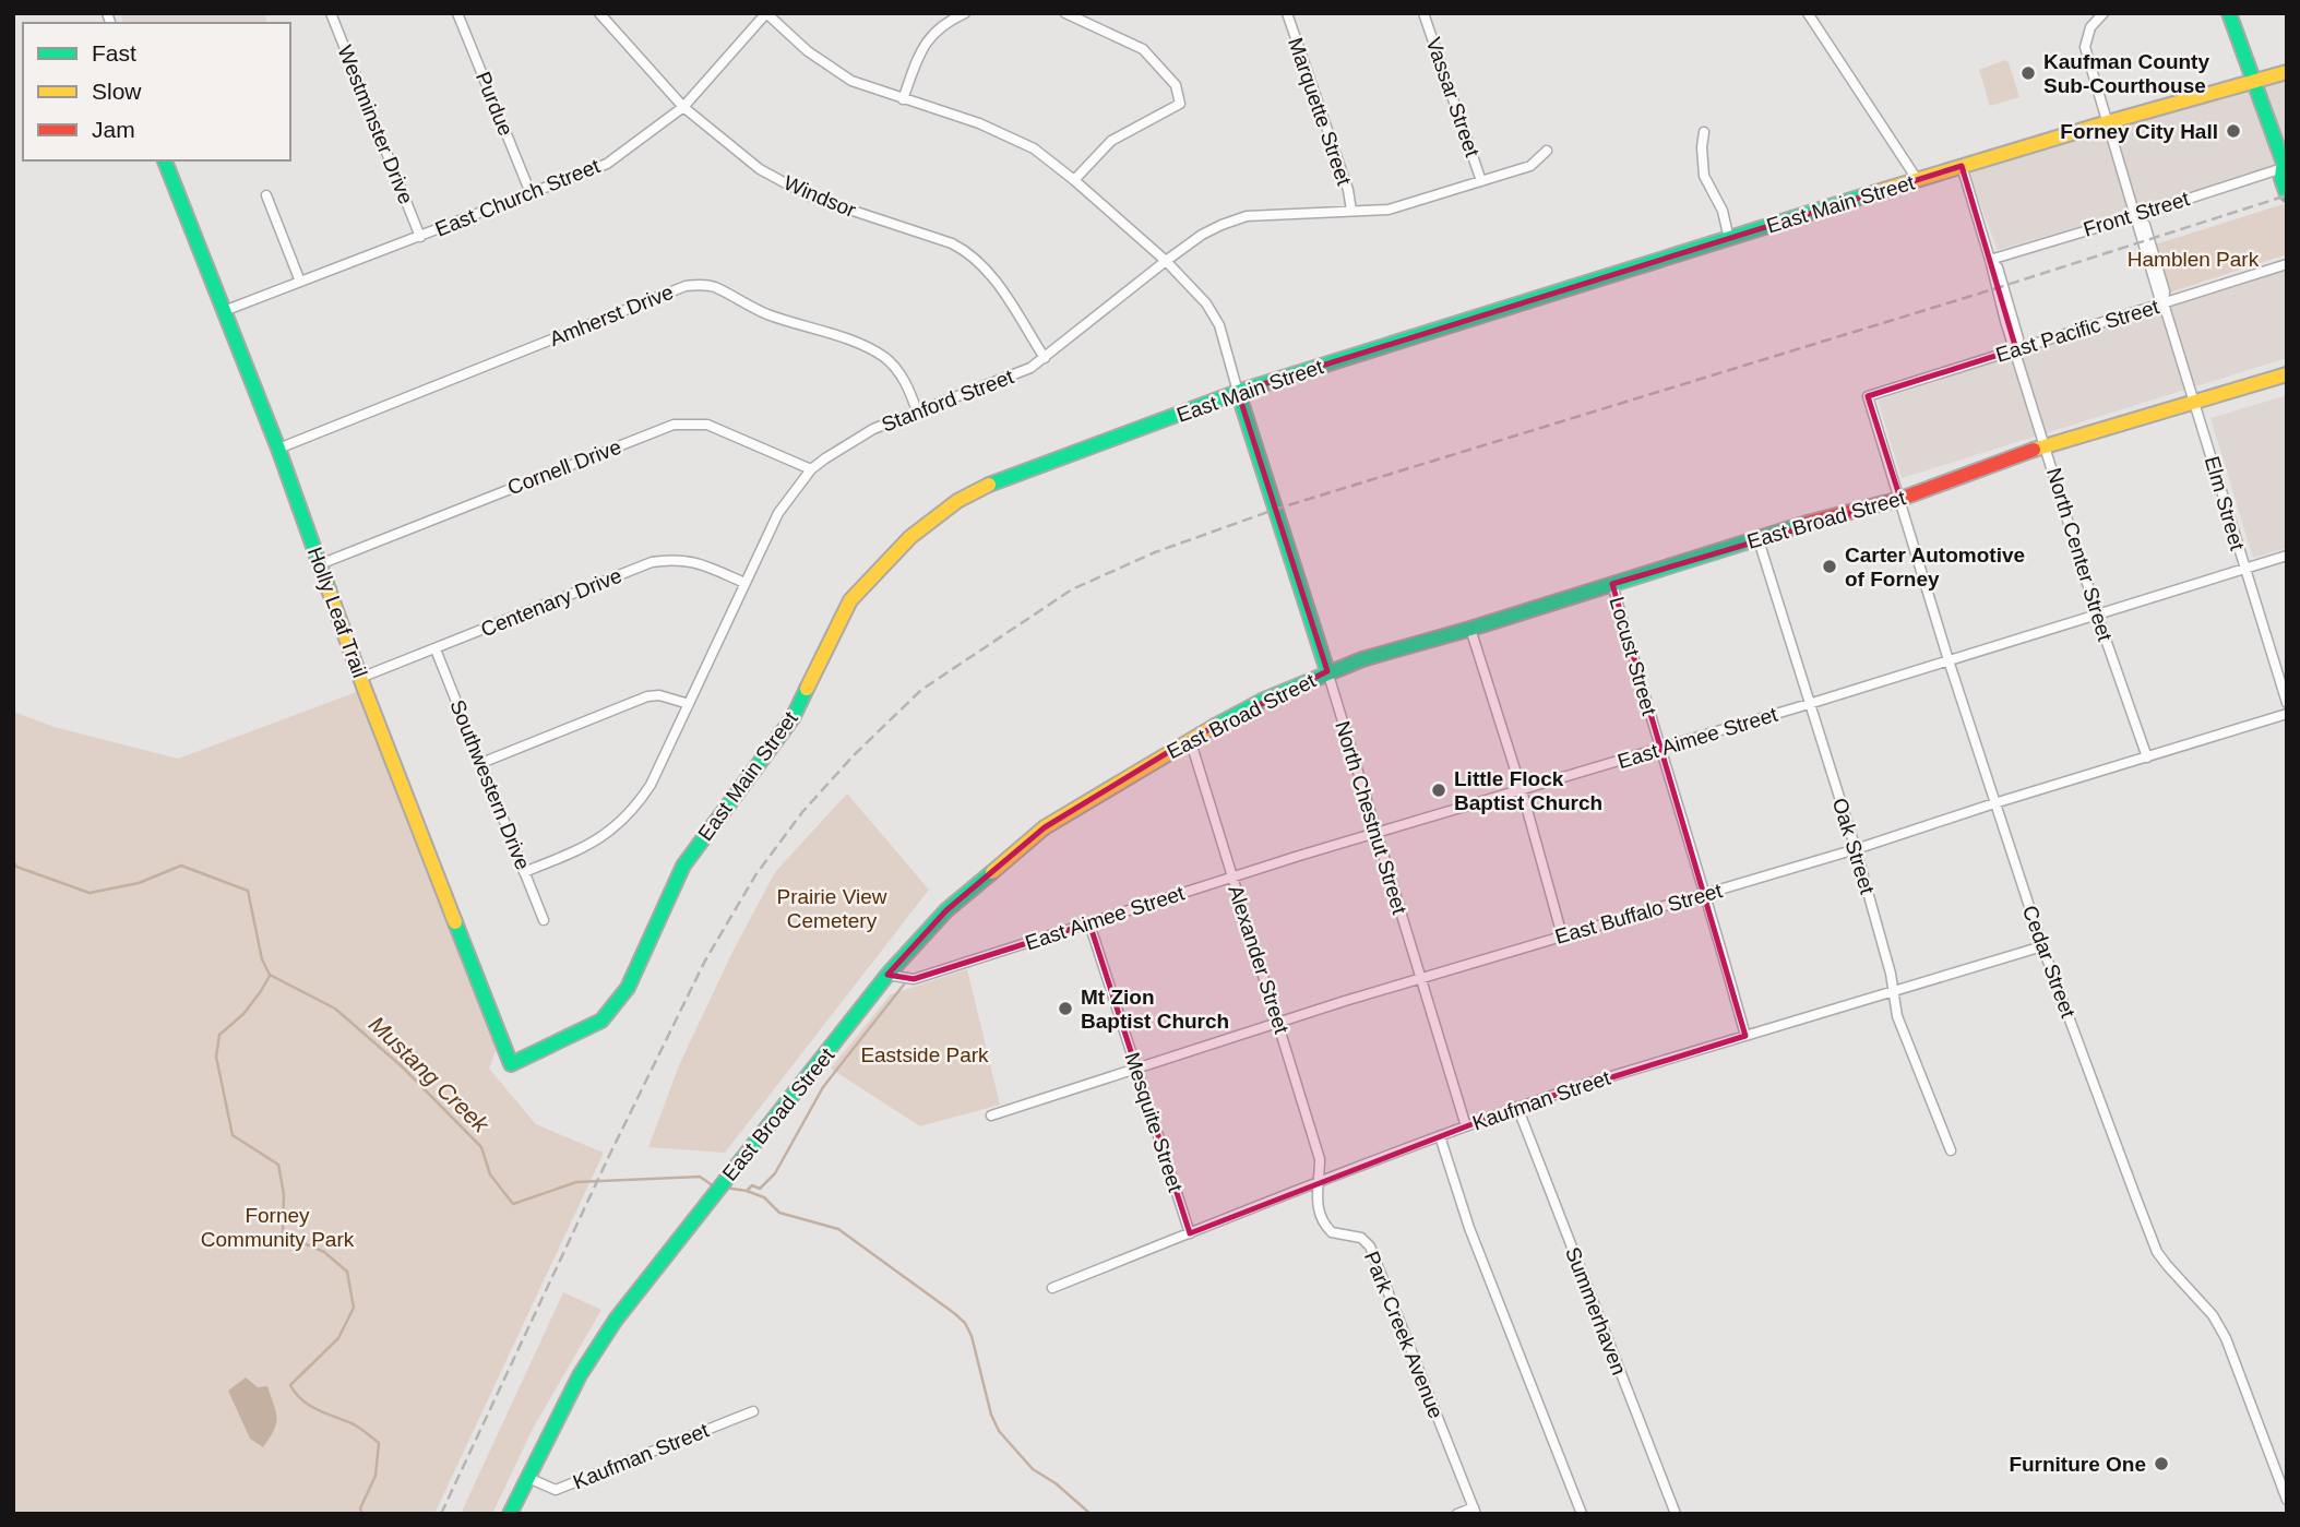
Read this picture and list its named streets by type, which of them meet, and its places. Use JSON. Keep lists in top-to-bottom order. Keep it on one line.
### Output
{"streets":{"street":["Vassar Street","Purdue","Marquette Street","Westminster Drive","Windsor","East Church Street","East Main Street","Front Street","Amherst Drive","East Pacific Street","Stanford Street","Cornell Drive","Elm Street","East Broad Street","North Center Street","Centenary Drive","Holly Leaf Trail","Locust Street","East Aimee Street","Southwestern Drive","North Chestnut Street","Oak Street","East Buffalo Street","Alexander Street","Cedar Street","Kaufman Street","Mesquite Street","Summerhaven","Park Creek Avenue"]},"crossings":[["Vassar Street","Stanford Street"],["Purdue","East Church Street"],["Marquette Street","Stanford Street"],["Westminster Drive","East Church Street"],["Windsor","East Church Street"],["Windsor","Stanford Street"],["East Church Street","Holly Leaf Trail"],["East Main Street","Elm Street"],["East Main Street","North Center Street"],["East Main Street","Holly Leaf Trail"],["East Main Street","North Chestnut Street"],["Front Street","Elm Street"],["Front Street","North Center Street"],["Amherst Drive","Stanford Street"],["Amherst Drive","Holly Leaf Trail"],["East Pacific Street","Elm Street"],["East Pacific Street","North Center Street"],["East Pacific Street","Cedar Street"],["Stanford Street","Cornell Drive"],["Stanford Street","Centenary Drive"],["Stanford Street","Southwestern Drive"],["Cornell Drive","Holly Leaf Trail"],["Elm Street","East Broad Street"],["Elm Street","East Aimee Street"],["East Broad Street","North Center Street"],["East Broad Street","Locust Street"],["East Broad Street","East Aimee Street"],["East Broad Street","North Chestnut Street"],["East Broad Street","Oak Street"],["East Broad Street","Alexander Street"],["East Broad Street","Cedar Street"],["East Broad Street","Kaufman Street"],["North Center Street","East Aimee Street"],["North Center Street","East Buffalo Street"],["Centenary Drive","Holly Leaf Trail"],["Centenary Drive","Southwestern Drive"],["Locust Street","East Aimee Street"],["Locust Street","East Buffalo Street"],["Locust Street","Kaufman Street"],["East Aimee Street","North Chestnut Street"],["East Aimee Street","Oak Street"],["East Aimee Street","Alexander Street"],["East Aimee Street","Cedar Street"],["East Aimee Street","Mesquite Street"],["North Chestnut Street","East Buffalo Street"],["North Chestnut Street","Kaufman Street"],["Oak Street","East Buffalo Street"],["Oak Street","Kaufman Street"],["East Buffalo Street","Alexander Street"],["East Buffalo Street","Cedar Street"],["East Buffalo Street","Mesquite Street"],["Alexander Street","Kaufman Street"],["Alexander Street","Park Creek Avenue"],["Cedar Street","Kaufman Street"],["Kaufman Street","Mesquite Street"],["Kaufman Street","Summerhaven"],["Kaufman Street","Park Creek Avenue"]],"water":["Mustang Creek"],"parks":["Hamblen Park","Prairie View Cemetery","Eastside Park","Forney Community Park"],"places":["Kaufman County Sub-Courthouse","Forney City Hall","Carter Automotive of Forney","Little Flock Baptist Church","Mt Zion Baptist Church","Furniture One"],"legend":["Fast","Slow","Jam"]}
